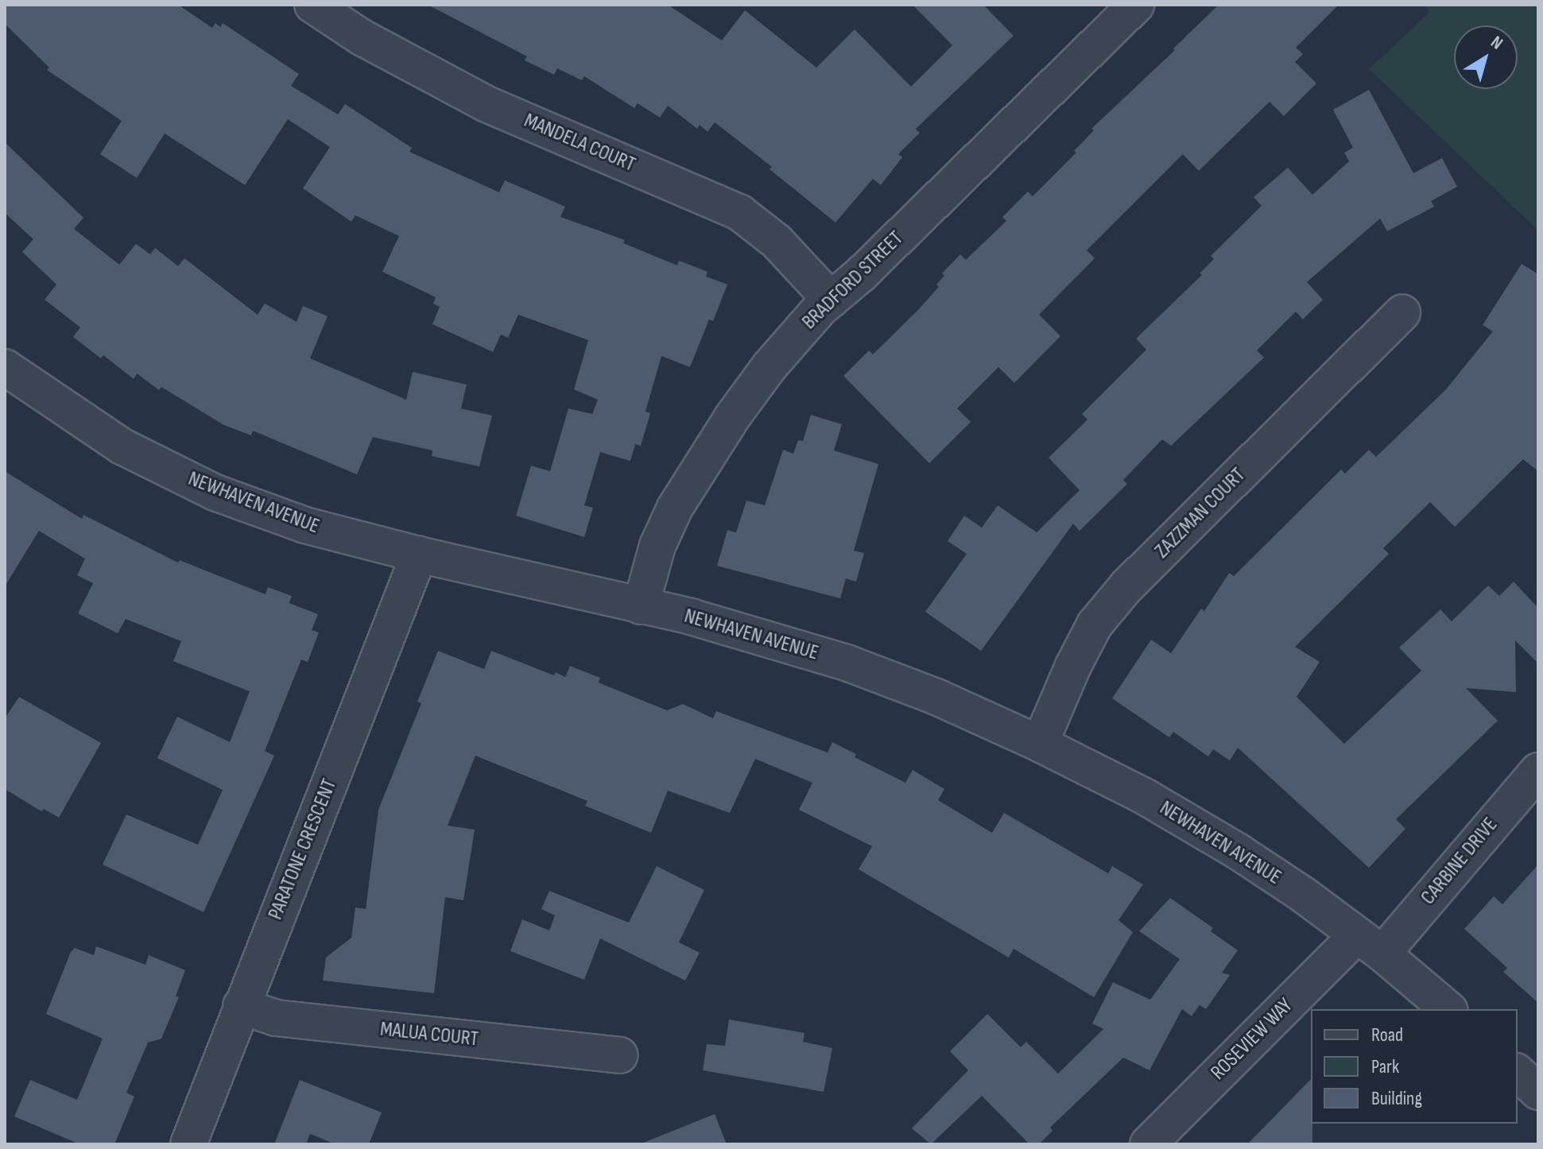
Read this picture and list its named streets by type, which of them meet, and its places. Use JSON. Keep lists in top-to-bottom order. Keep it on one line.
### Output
{"streets":{"street":["MANDELA COURT","BRADFORD STREET","NEWHAVEN AVENUE","ZAZZMAN COURT","PARATONE CRESCENT","CARBINE DRIVE","MALUA COURT","ROSEVIEW WAY"]},"crossings":[["MANDELA COURT","BRADFORD STREET"],["BRADFORD STREET","NEWHAVEN AVENUE"],["NEWHAVEN AVENUE","ZAZZMAN COURT"],["NEWHAVEN AVENUE","PARATONE CRESCENT"],["NEWHAVEN AVENUE","CARBINE DRIVE"],["NEWHAVEN AVENUE","ROSEVIEW WAY"],["PARATONE CRESCENT","MALUA COURT"],["CARBINE DRIVE","ROSEVIEW WAY"]],"legend":["Road","Park","Building"],"north":"top right"}
